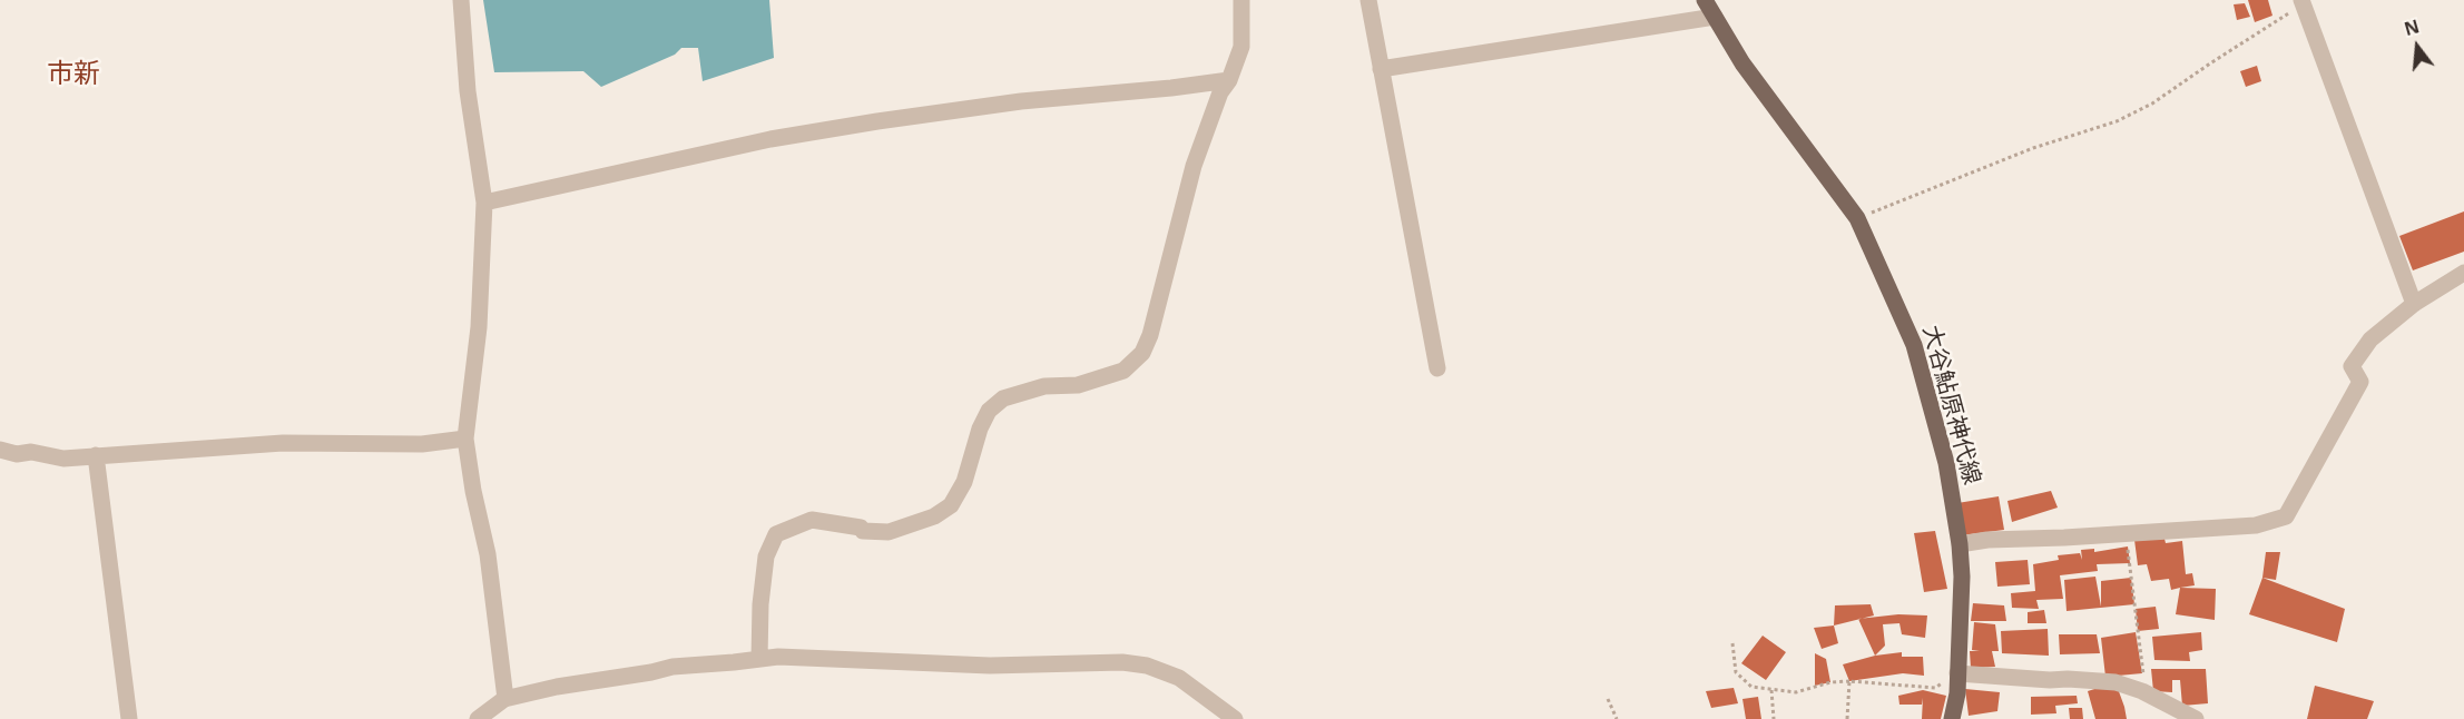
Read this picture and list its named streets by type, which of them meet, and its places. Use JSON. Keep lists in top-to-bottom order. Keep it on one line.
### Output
{"streets":{"main road":["大谷鮎原神代線"]},"districts":["市新"],"north":"top"}
